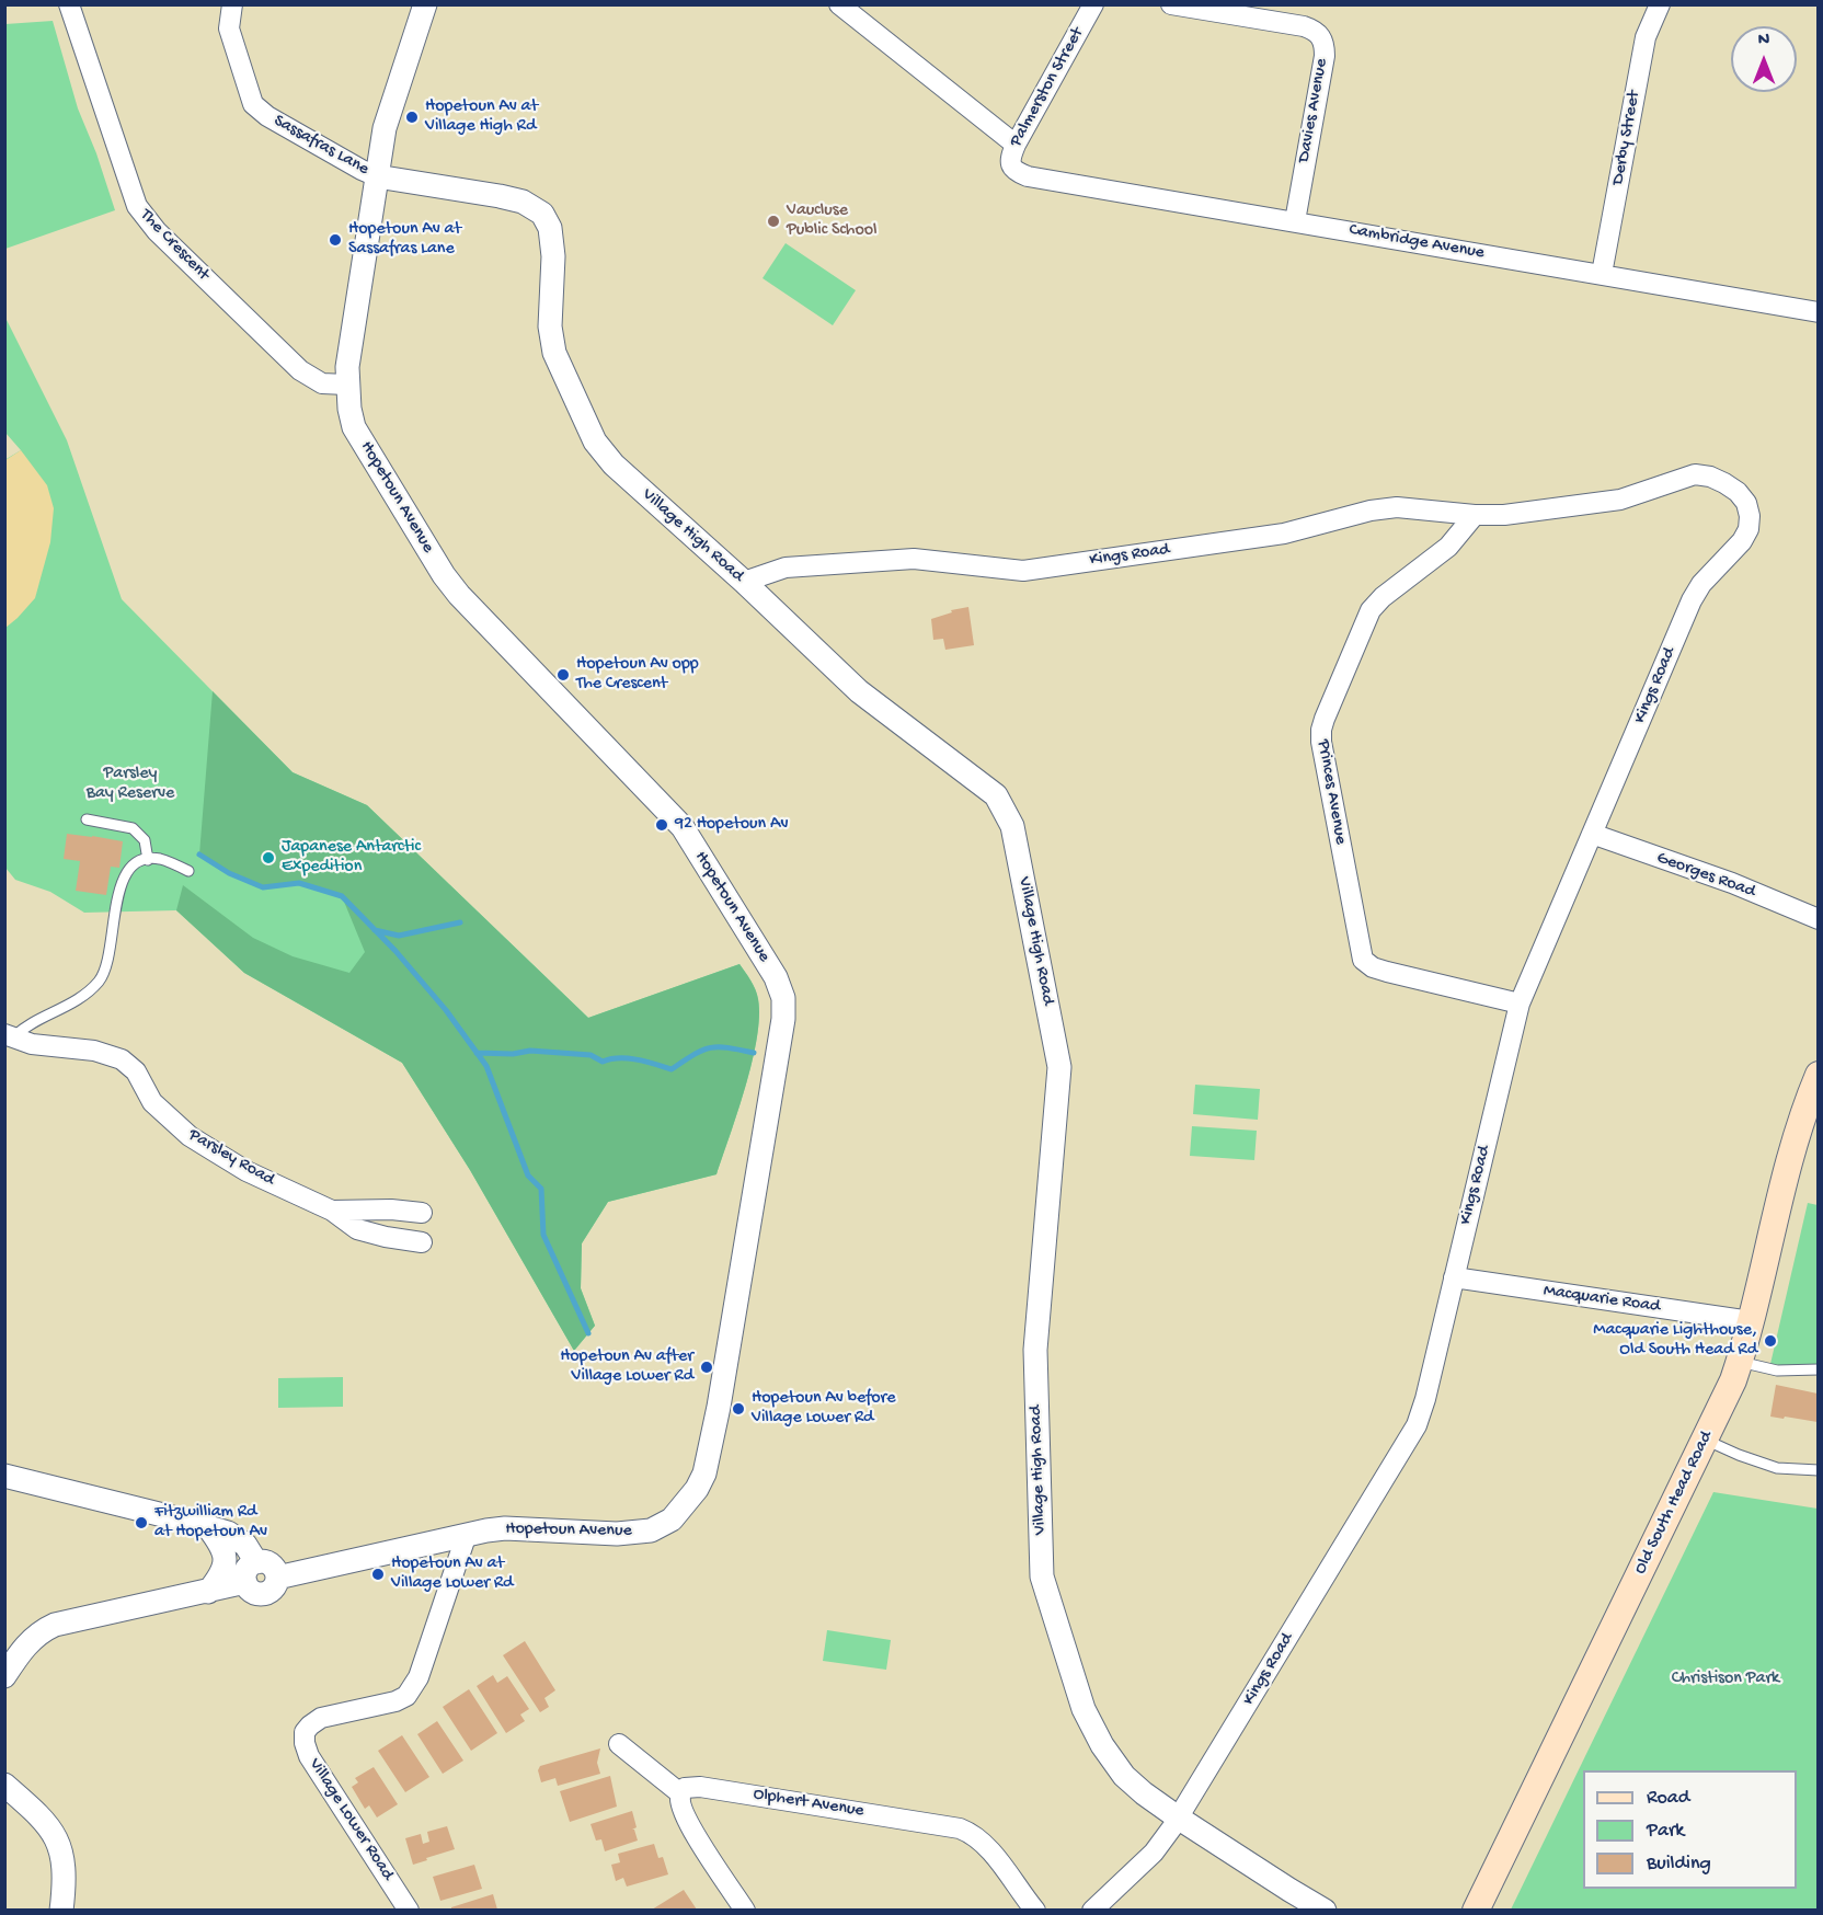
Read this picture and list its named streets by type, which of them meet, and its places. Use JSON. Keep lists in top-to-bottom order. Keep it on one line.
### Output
{"streets":{"main road":["Old South Head Road"],"street":["Palmerston Street","Davies Avenue","Derby Street","Sassafras Lane","Cambridge Avenue","The Crescent","Hopetoun Avenue","Village High Road","Kings Road","Princes Avenue","Georges Road","Parsley Road","Macquarie Road","Olphert Avenue","Village Lower Road"]},"crossings":[["Palmerston Street","Cambridge Avenue"],["Davies Avenue","Cambridge Avenue"],["Derby Street","Cambridge Avenue"],["Sassafras Lane","Hopetoun Avenue"],["Sassafras Lane","Village High Road"],["The Crescent","Hopetoun Avenue"],["Hopetoun Avenue","Village High Road"],["Hopetoun Avenue","Village Lower Road"],["Village High Road","Kings Road"],["Kings Road","Princes Avenue"],["Kings Road","Georges Road"],["Kings Road","Macquarie Road"],["Macquarie Road","Old South Head Road"]],"parks":["Parsley Bay Reserve","Christison Park"],"places":["Hopetoun Av at Village High Rd","Vaucluse Public School","Hopetoun Av at Sassafras Lane","Hopetoun Av opp The Crescent","92 Hopetoun Av","Japanese Antarctic Expedition","Macquarie Lighthouse, Old South Head Rd","Hopetoun Av after Village Lower Rd","Hopetoun Av before Village Lower Rd","Fitzwilliam Rd at Hopetoun Av","Hopetoun Av at Village Lower Rd"],"legend":["Road","Park","Building"],"north":"top"}
